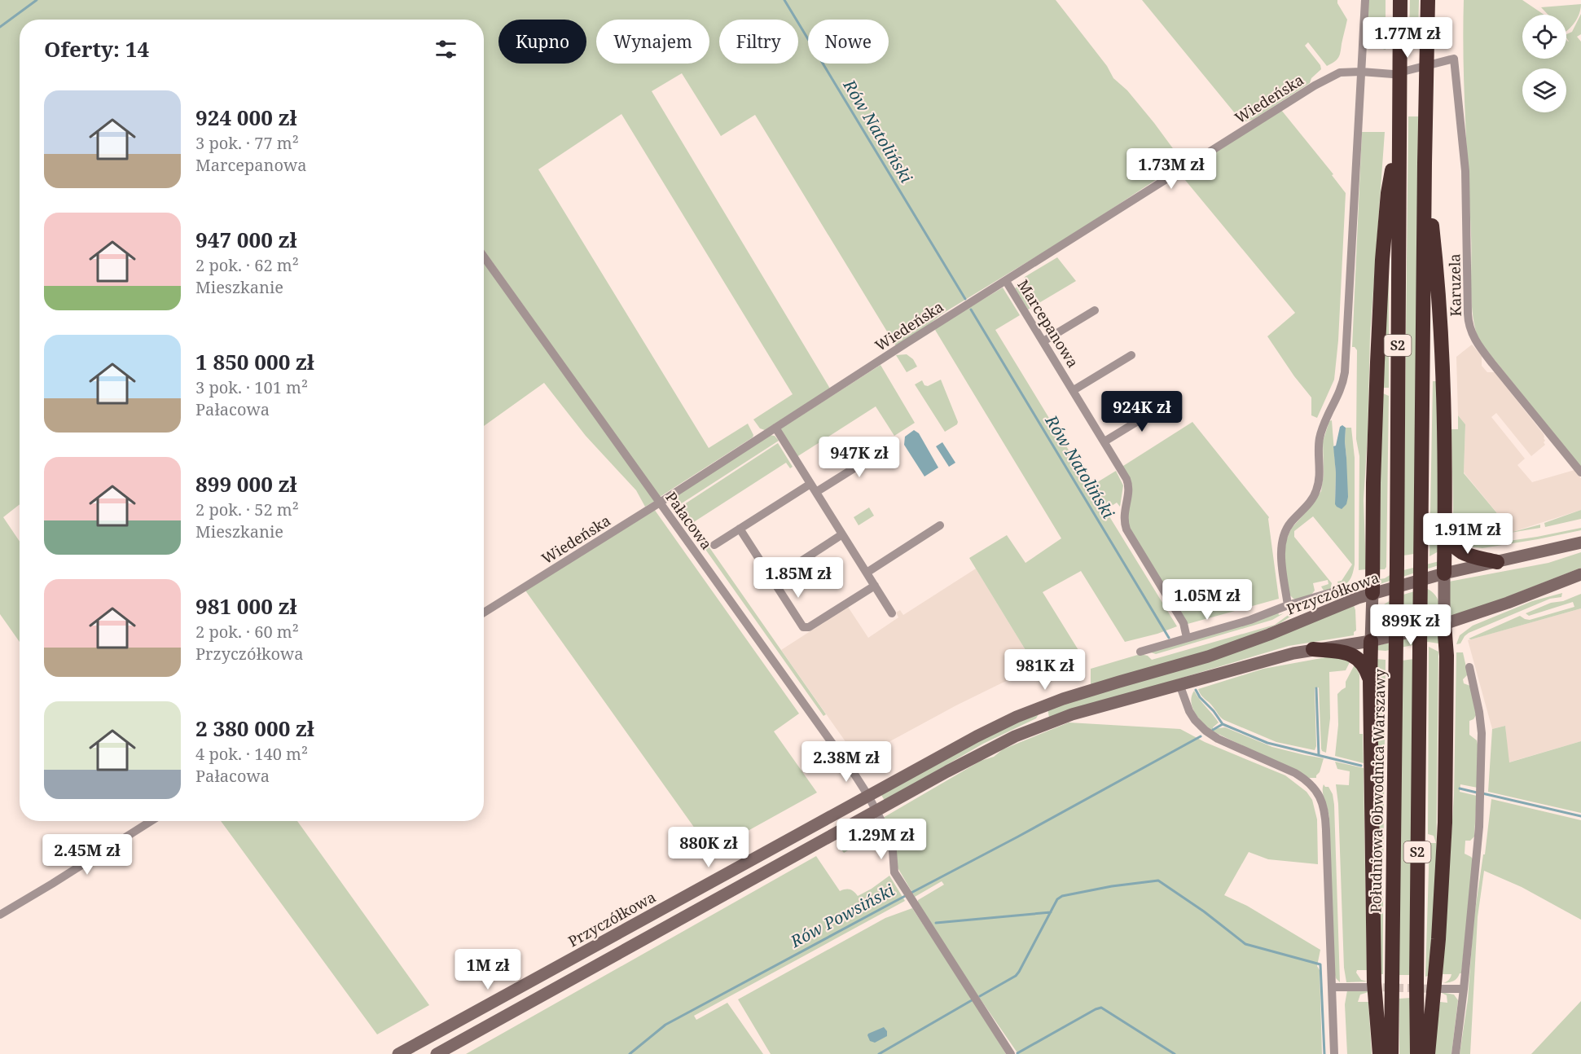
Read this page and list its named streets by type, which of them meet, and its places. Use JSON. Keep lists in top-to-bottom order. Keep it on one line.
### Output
{"streets":{"highway":["S2","Południowa Obwodnica Warszawy"],"main road":["Przyczółkowa"],"street":["Wiedeńska","Karuzela","Marcepanowa","Pałacowa"]},"crossings":[["Wiedeńska","Karuzela"],["Wiedeńska","Marcepanowa"],["Wiedeńska","Pałacowa"],["Marcepanowa","Przyczółkowa"],["Pałacowa","Przyczółkowa"]],"water":["Rów Natoliński","Rów Powsiński"],"page":{"price":["1.77M zł","1.73M zł","924K zł","947K zł","1.91M zł","1.85M zł","1.05M zł","899K zł","981K zł","2.38M zł","1.29M zł","880K zł","2.45M zł","1M zł"],"chip":["Kupno","Wynajem","Filtry","Nowe"],"heading":"Oferty: 14","list":[{"name":"924 000 zł","note":"3 pok. · 77 m² · Marcepanowa"},{"name":"947 000 zł","note":"2 pok. · 62 m² · Mieszkanie"},{"name":"1 850 000 zł","note":"3 pok. · 101 m² · Pałacowa"},{"name":"899 000 zł","note":"2 pok. · 52 m² · Mieszkanie"},{"name":"981 000 zł","note":"2 pok. · 60 m² · Przyczółkowa"},{"name":"2 380 000 zł","note":"4 pok. · 140 m² · Pałacowa"}]}}
